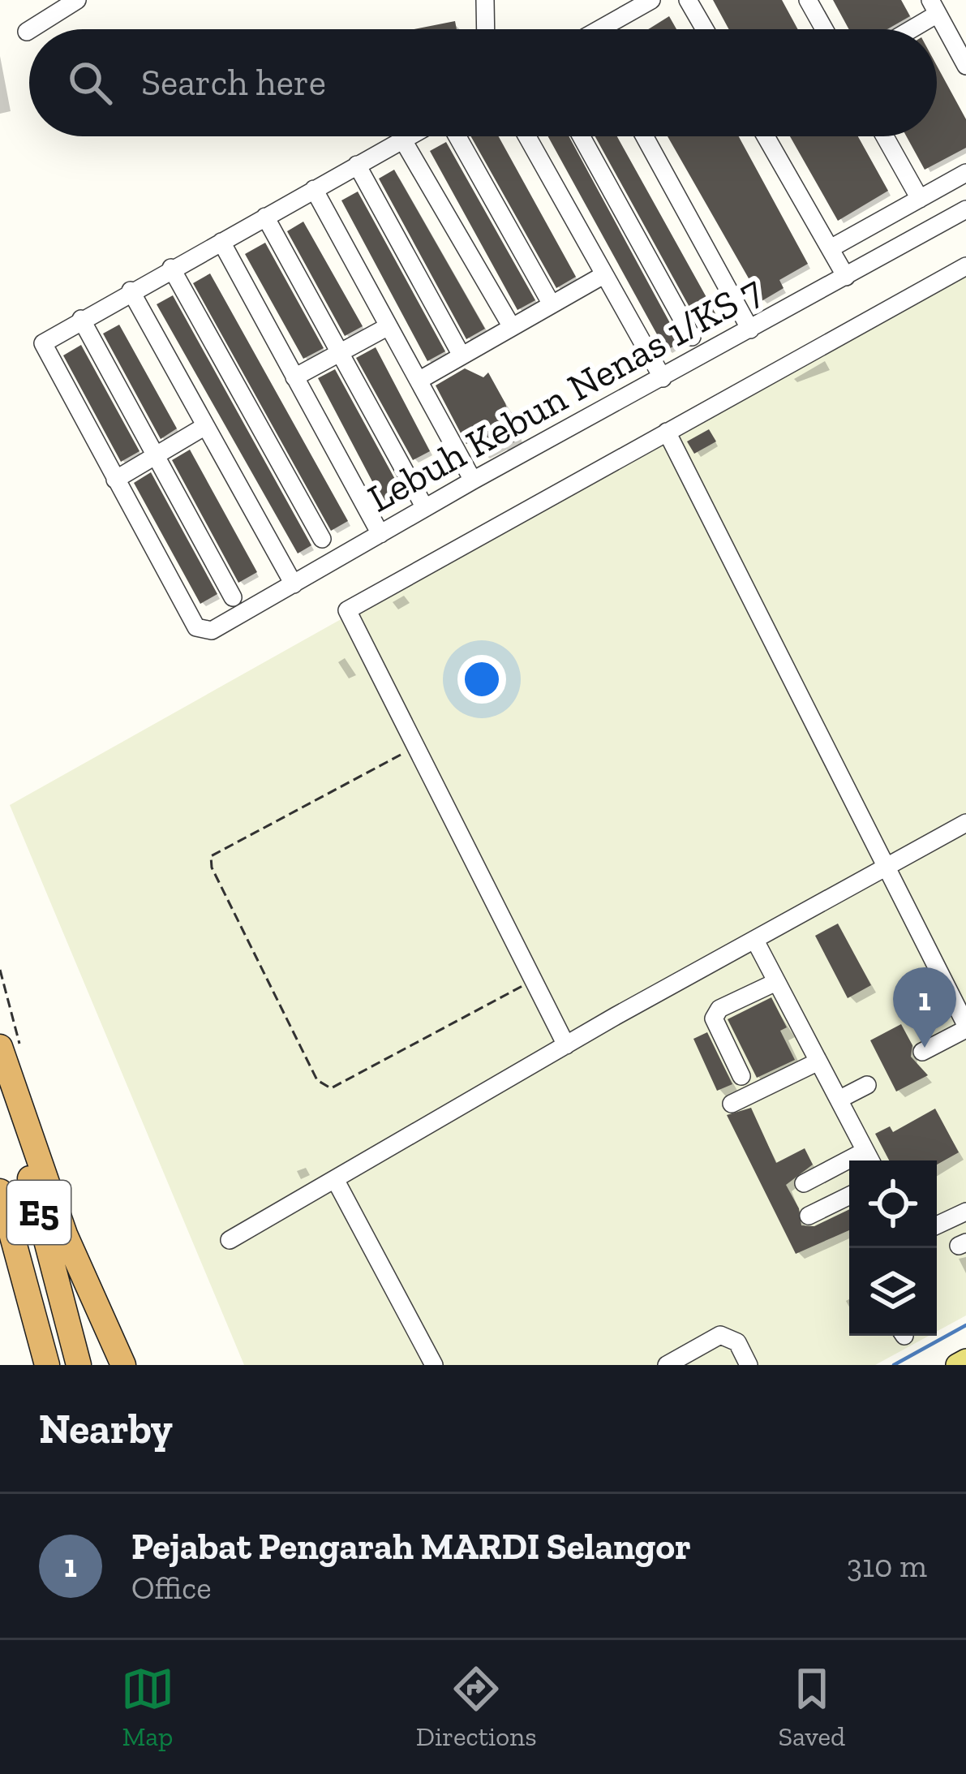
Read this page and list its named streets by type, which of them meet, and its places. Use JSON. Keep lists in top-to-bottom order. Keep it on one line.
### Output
{"streets":{"highway":["E5"],"street":["Lebuh Kebun Nenas 1/KS 7"]},"page":{"search":"Search here","pins":"1","heading":"Nearby","list":[{"mark":"1","name":"Pejabat Pengarah MARDI Selangor","note":"Office","value":"310 m"}],"nav":["Map","Directions","Saved"]}}
